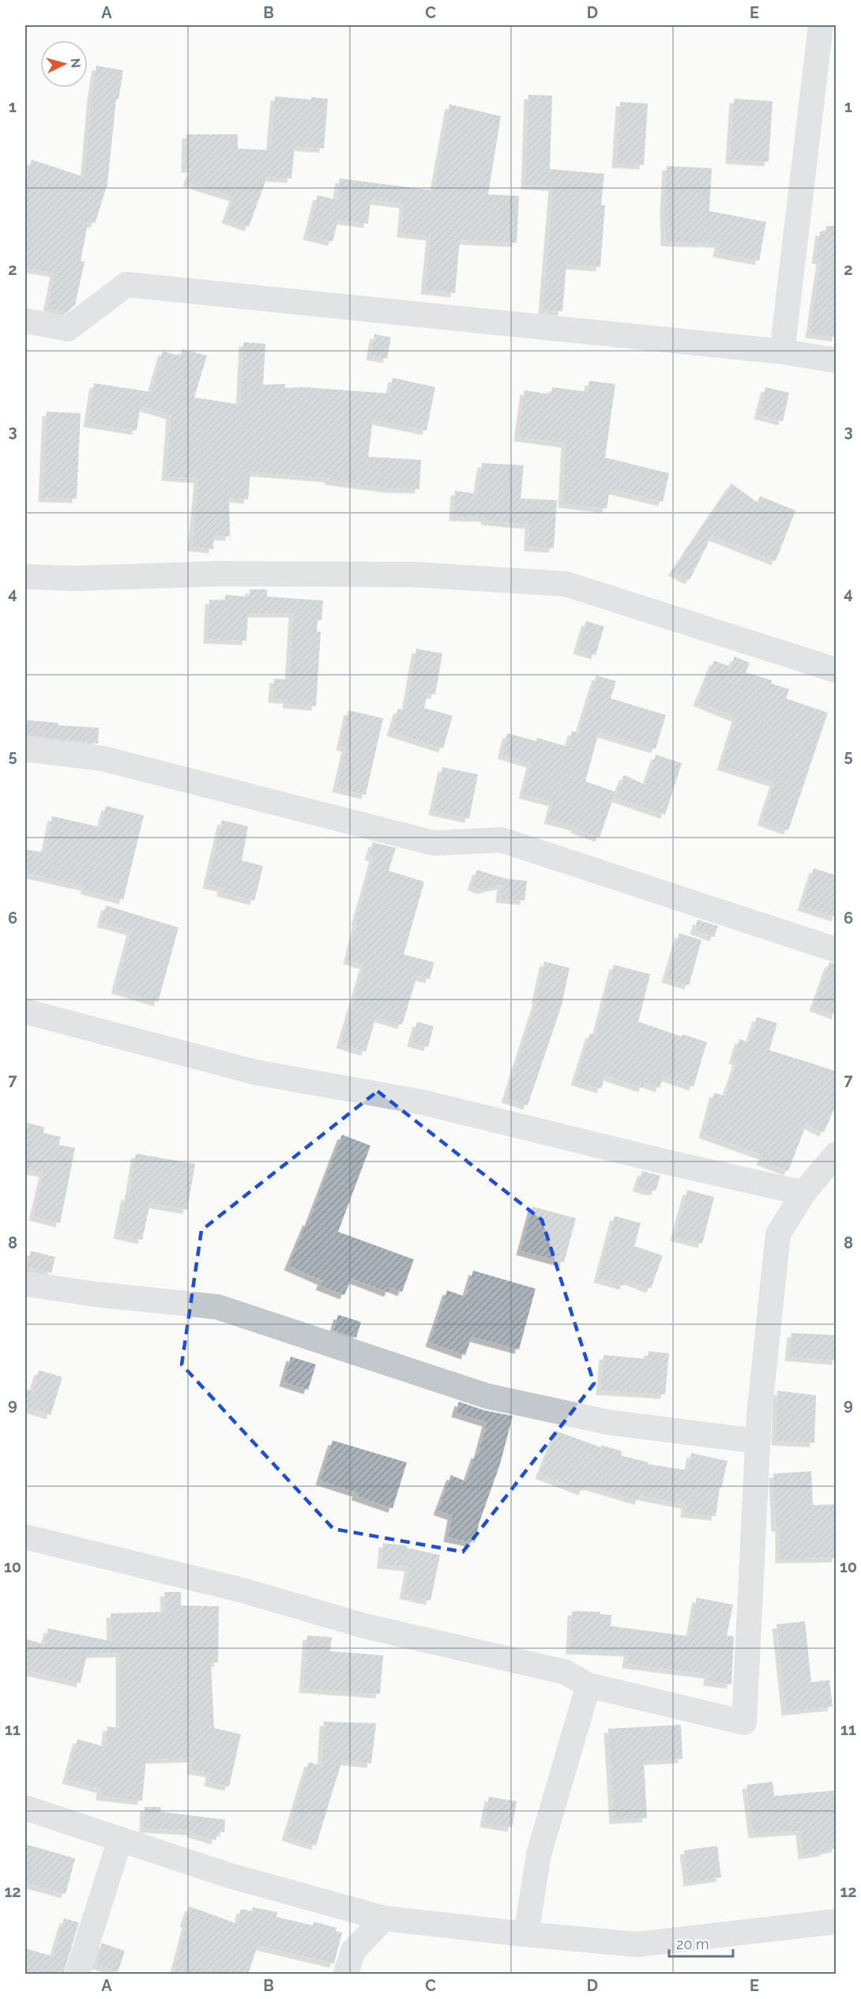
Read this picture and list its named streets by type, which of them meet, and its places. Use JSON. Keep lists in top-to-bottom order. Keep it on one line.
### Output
{"scale_bar":"20 m","north":"right","grid":{"columns":["A","B","C","D","E"],"rows":["1","2","3","4","5","6","7","8","9","10","11","12"]}}
